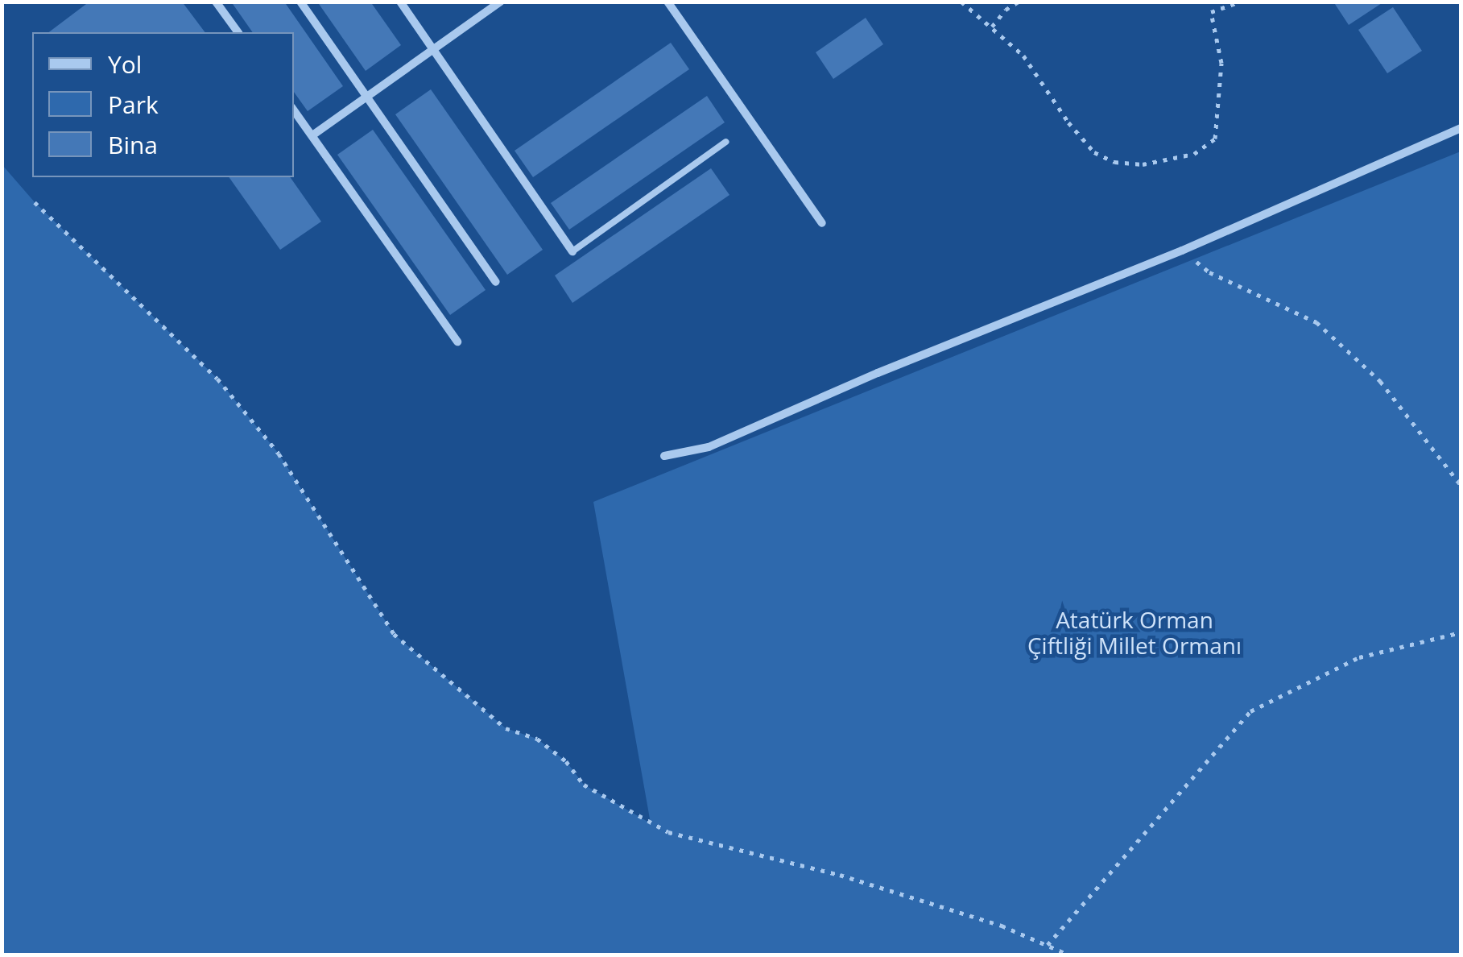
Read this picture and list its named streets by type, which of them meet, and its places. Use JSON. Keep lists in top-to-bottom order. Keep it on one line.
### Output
{"parks":["Atatürk Orman Çiftliği Millet Ormanı"],"legend":["Yol","Park","Bina"]}
